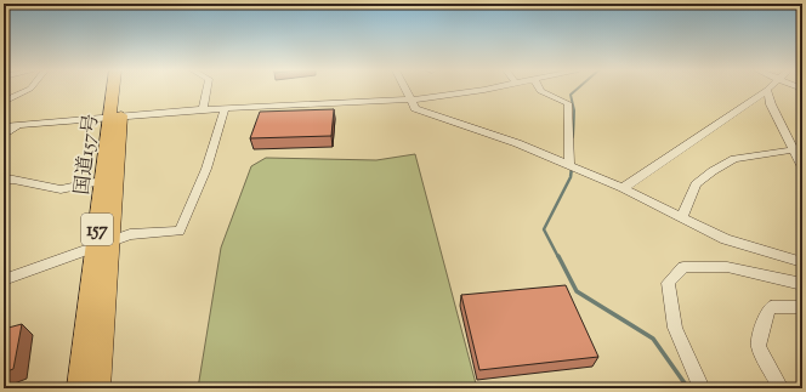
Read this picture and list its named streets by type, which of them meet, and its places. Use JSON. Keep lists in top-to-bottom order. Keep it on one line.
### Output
{"streets":{"highway":["国道157号","157"]}}
